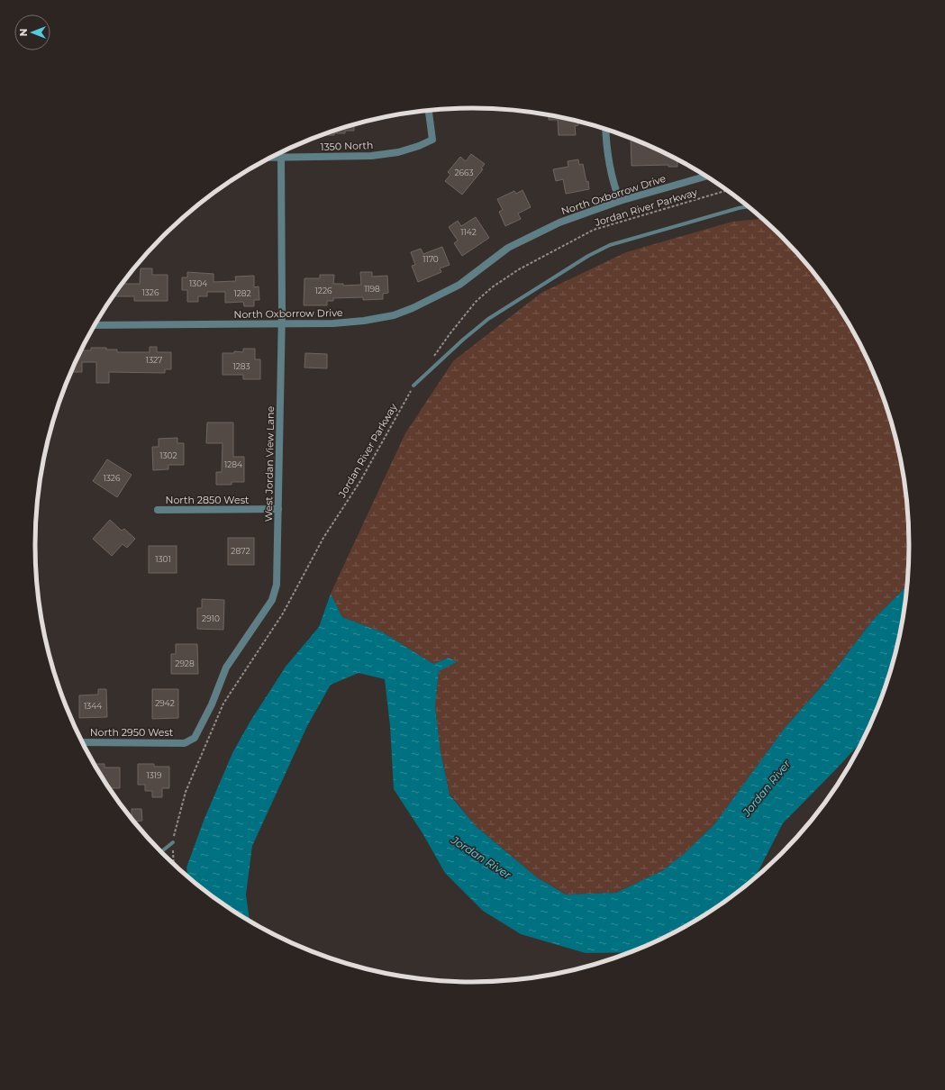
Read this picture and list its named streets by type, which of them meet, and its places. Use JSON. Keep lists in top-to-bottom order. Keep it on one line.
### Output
{"streets":{"street":["1350 North","North Oxborrow Drive","West Jordan View Lane","North 2850 West","North 2950 West"],"path":["Jordan River Parkway"]},"crossings":[["1350 North","West Jordan View Lane"],["North Oxborrow Drive","West Jordan View Lane"],["West Jordan View Lane","North 2850 West"],["West Jordan View Lane","North 2950 West"]],"water":["Jordan River"],"house_numbers":["2663","1142","1170","1304","1198","1226","1326","1282","1327","1283","1302","1284","1326","2872","1301","2910","2928","2942","1344","1319"],"north":"left"}
